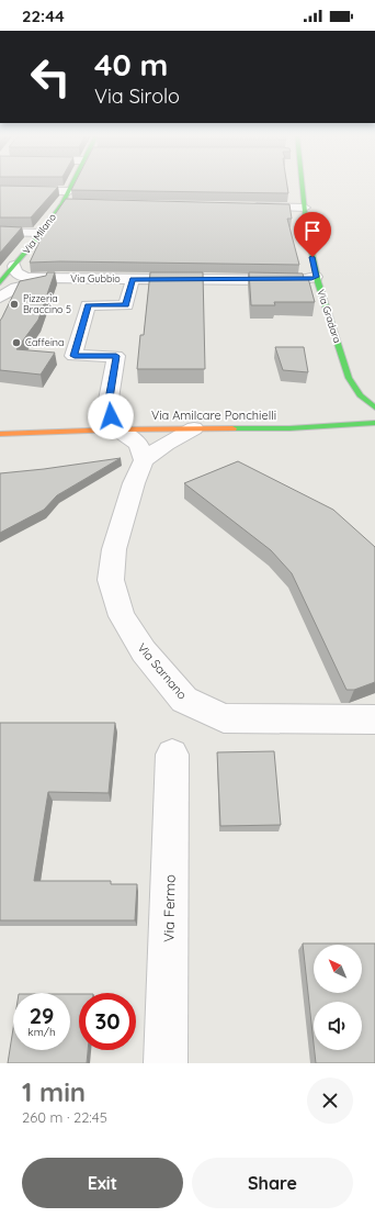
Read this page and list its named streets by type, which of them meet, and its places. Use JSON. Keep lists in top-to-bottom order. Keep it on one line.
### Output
{"streets":{"street":["Via Milano","Via Gubbio","Via Gradara","Via Amilcare Ponchielli","Via Sarnano","Via Fermo"]},"crossings":[["Via Milano","Via Gubbio"],["Via Gubbio","Via Gradara"],["Via Amilcare Ponchielli","Via Sarnano"]],"places":["Pizzeria Braccino 5","Caffeina"],"north":"top left","page":{"status":"22:44","turn":["40 m","Via Sirolo"],"speed":"29 km/h","limit":"30","heading":["1 min","260 m · 22:45"],"buttons":["Exit","Share"]}}
